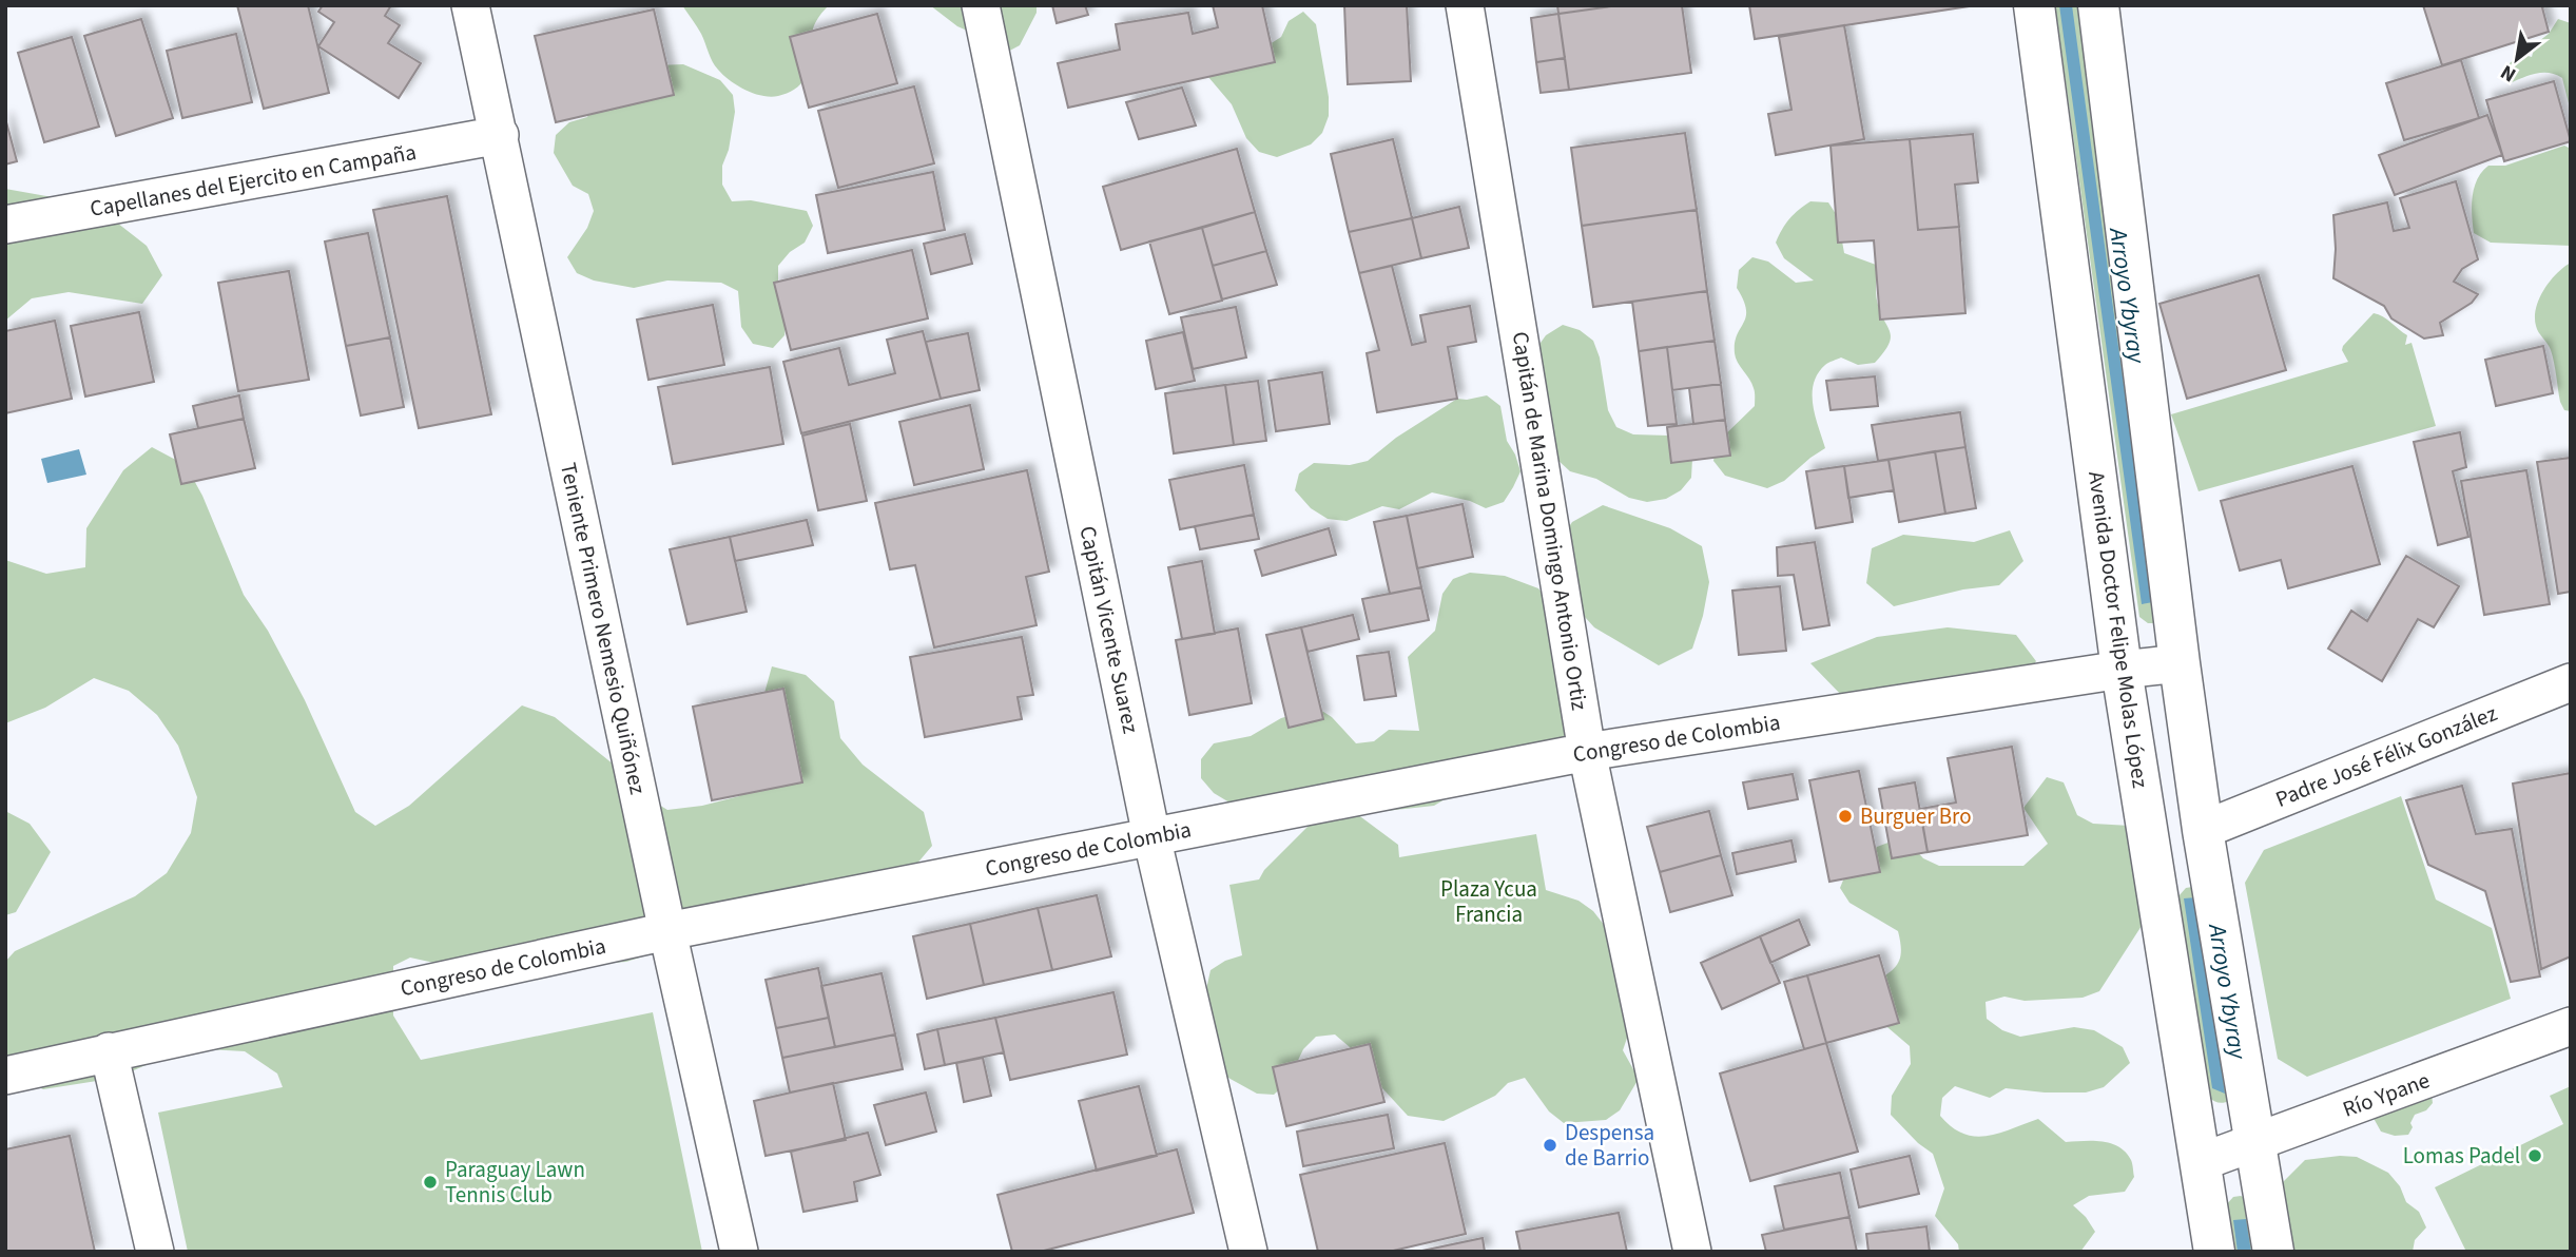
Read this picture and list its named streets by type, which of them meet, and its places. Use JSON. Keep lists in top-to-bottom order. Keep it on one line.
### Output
{"streets":{"main road":["Avenida Doctor Felipe Molas López"],"street":["Capellanes del Ejercito en Campaña","Capitán de Marina Domingo Antonio Ortiz","Teniente Primero Nemesio Quiñónez","Capitán Vicente Suarez","Congreso de Colombia","Padre José Félix González","Río Ypane"]},"crossings":[["Capellanes del Ejercito en Campaña","Teniente Primero Nemesio Quiñónez"],["Capitán de Marina Domingo Antonio Ortiz","Congreso de Colombia"],["Teniente Primero Nemesio Quiñónez","Congreso de Colombia"],["Capitán Vicente Suarez","Congreso de Colombia"],["Avenida Doctor Felipe Molas López","Congreso de Colombia"],["Avenida Doctor Felipe Molas López","Río Ypane"]],"water":["Arroyo Ybyray"],"parks":["Plaza Ycua Francia"],"places":["Burguer Bro","Despensa de Barrio","Lomas Padel","Paraguay Lawn Tennis Club"],"north":"bottom left"}
